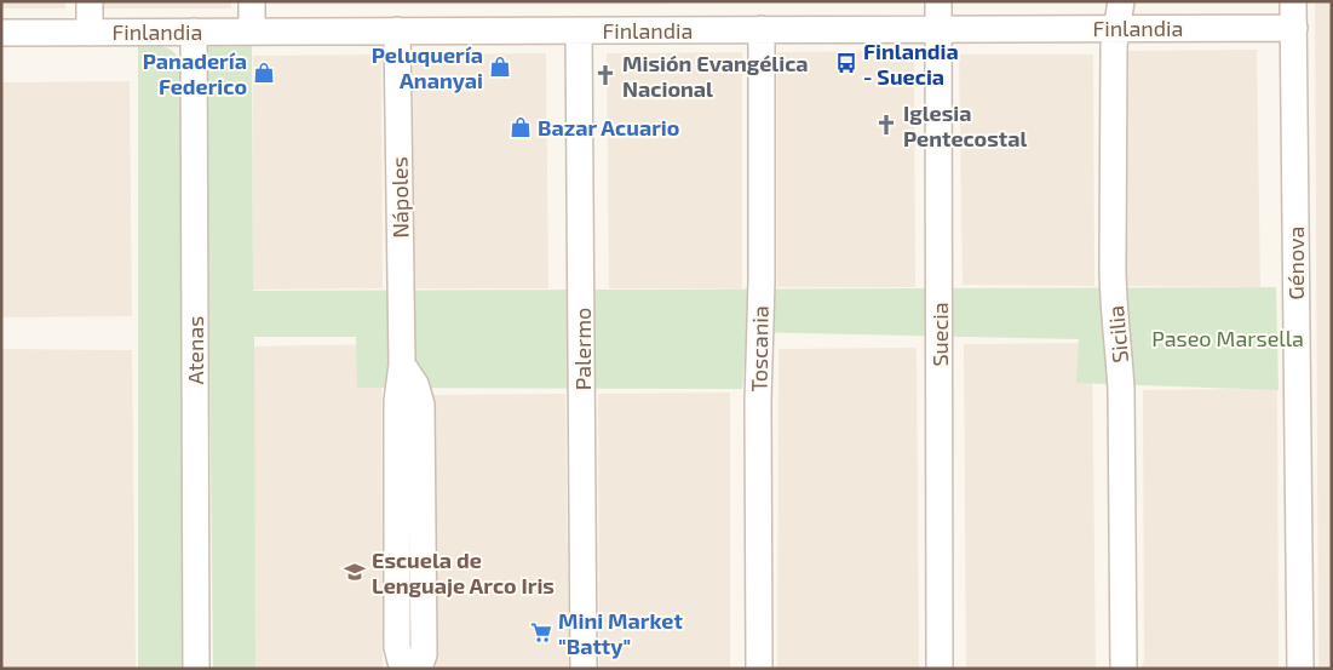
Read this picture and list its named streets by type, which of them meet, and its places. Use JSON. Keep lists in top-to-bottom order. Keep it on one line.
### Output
{"streets":{"street":["Finlandia","Nápoles","Génova","Suecia","Sicilia","Palermo","Toscania","Atenas"]},"crossings":[["Finlandia","Nápoles"],["Finlandia","Génova"],["Finlandia","Suecia"],["Finlandia","Sicilia"],["Finlandia","Palermo"],["Finlandia","Toscania"],["Finlandia","Atenas"]],"parks":["Paseo Marsella"],"places":{"bus stop":["Finlandia - Suecia"],"shop":["Peluquería Ananyai","Panadería Federico","Bazar Acuario"],"church":["Misión Evangélica Nacional","Iglesia Pentecostal"],"school or university":["Escuela de Lenguaje Arco Iris"],"supermarket":["Mini Market \"Batty\""]}}
